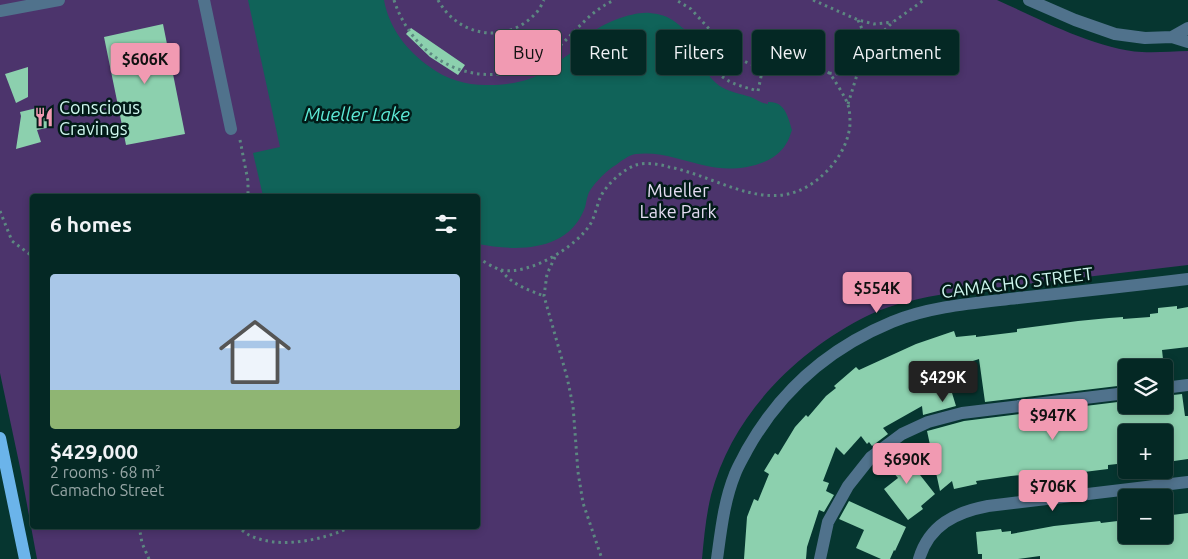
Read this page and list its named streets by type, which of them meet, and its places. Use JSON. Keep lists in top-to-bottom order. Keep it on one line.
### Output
{"streets":{"street":["CAMACHO STREET"]},"water":["Mueller Lake"],"parks":["Mueller Lake Park"],"places":{"restaurant":["Conscious Cravings"]},"page":{"chip":["Buy","Rent","Filters","New","Apartment"],"price":["$606K","$554K","$429K","$947K","$690K","$706K"],"heading":"6 homes","list":[{"name":"$429,000","note":"2 rooms · 68 m² · Camacho Street"}],"map_buttons":["+","−"]}}
